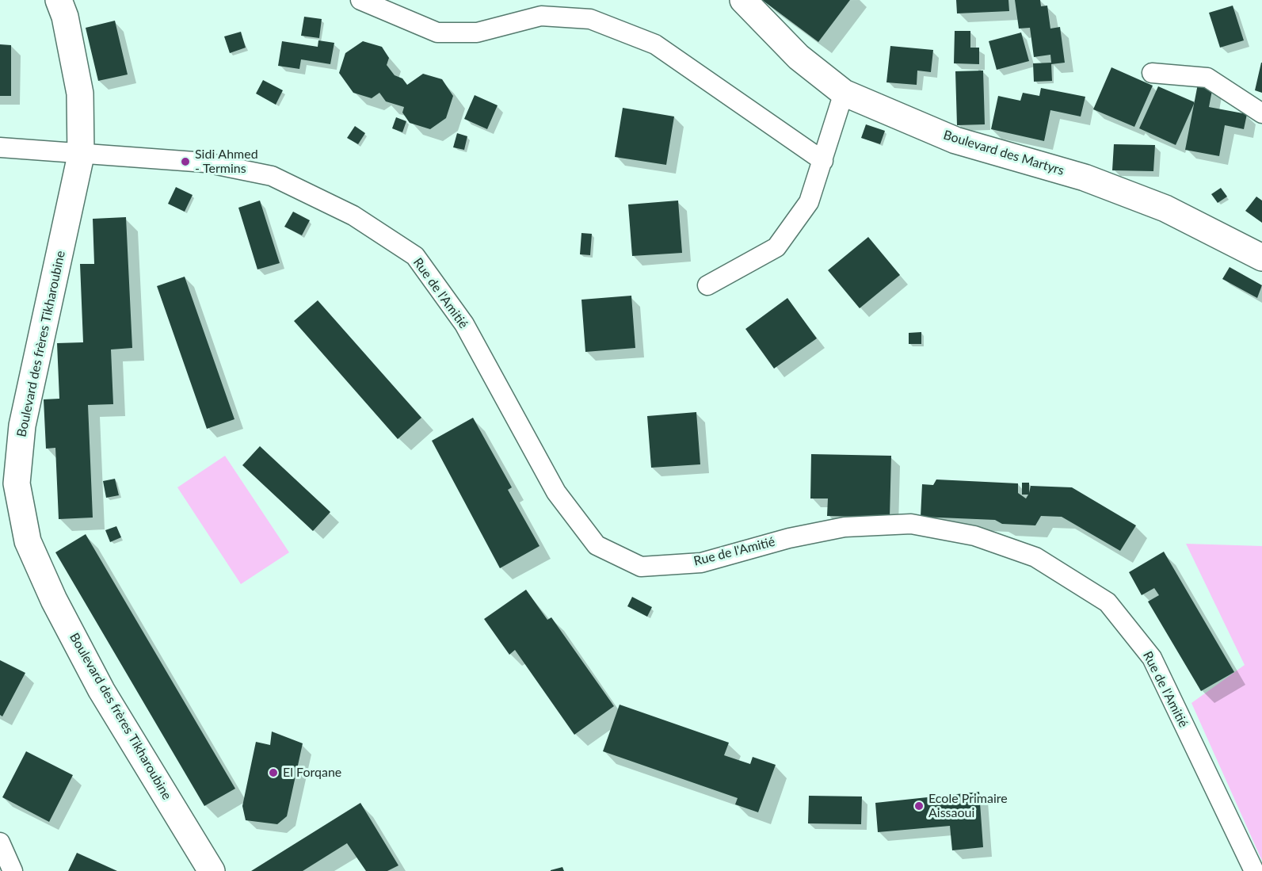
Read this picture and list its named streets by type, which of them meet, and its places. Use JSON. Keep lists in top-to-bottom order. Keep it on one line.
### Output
{"streets":{"street":["Boulevard des Martyrs","Rue de l'Amitié","Boulevard des frères Tikharoubine"]},"crossings":[["Rue de l'Amitié","Boulevard des frères Tikharoubine"]],"places":["Sidi Ahmed - Termins","El Forqane","Ecole Primaire Aissaoui"]}
